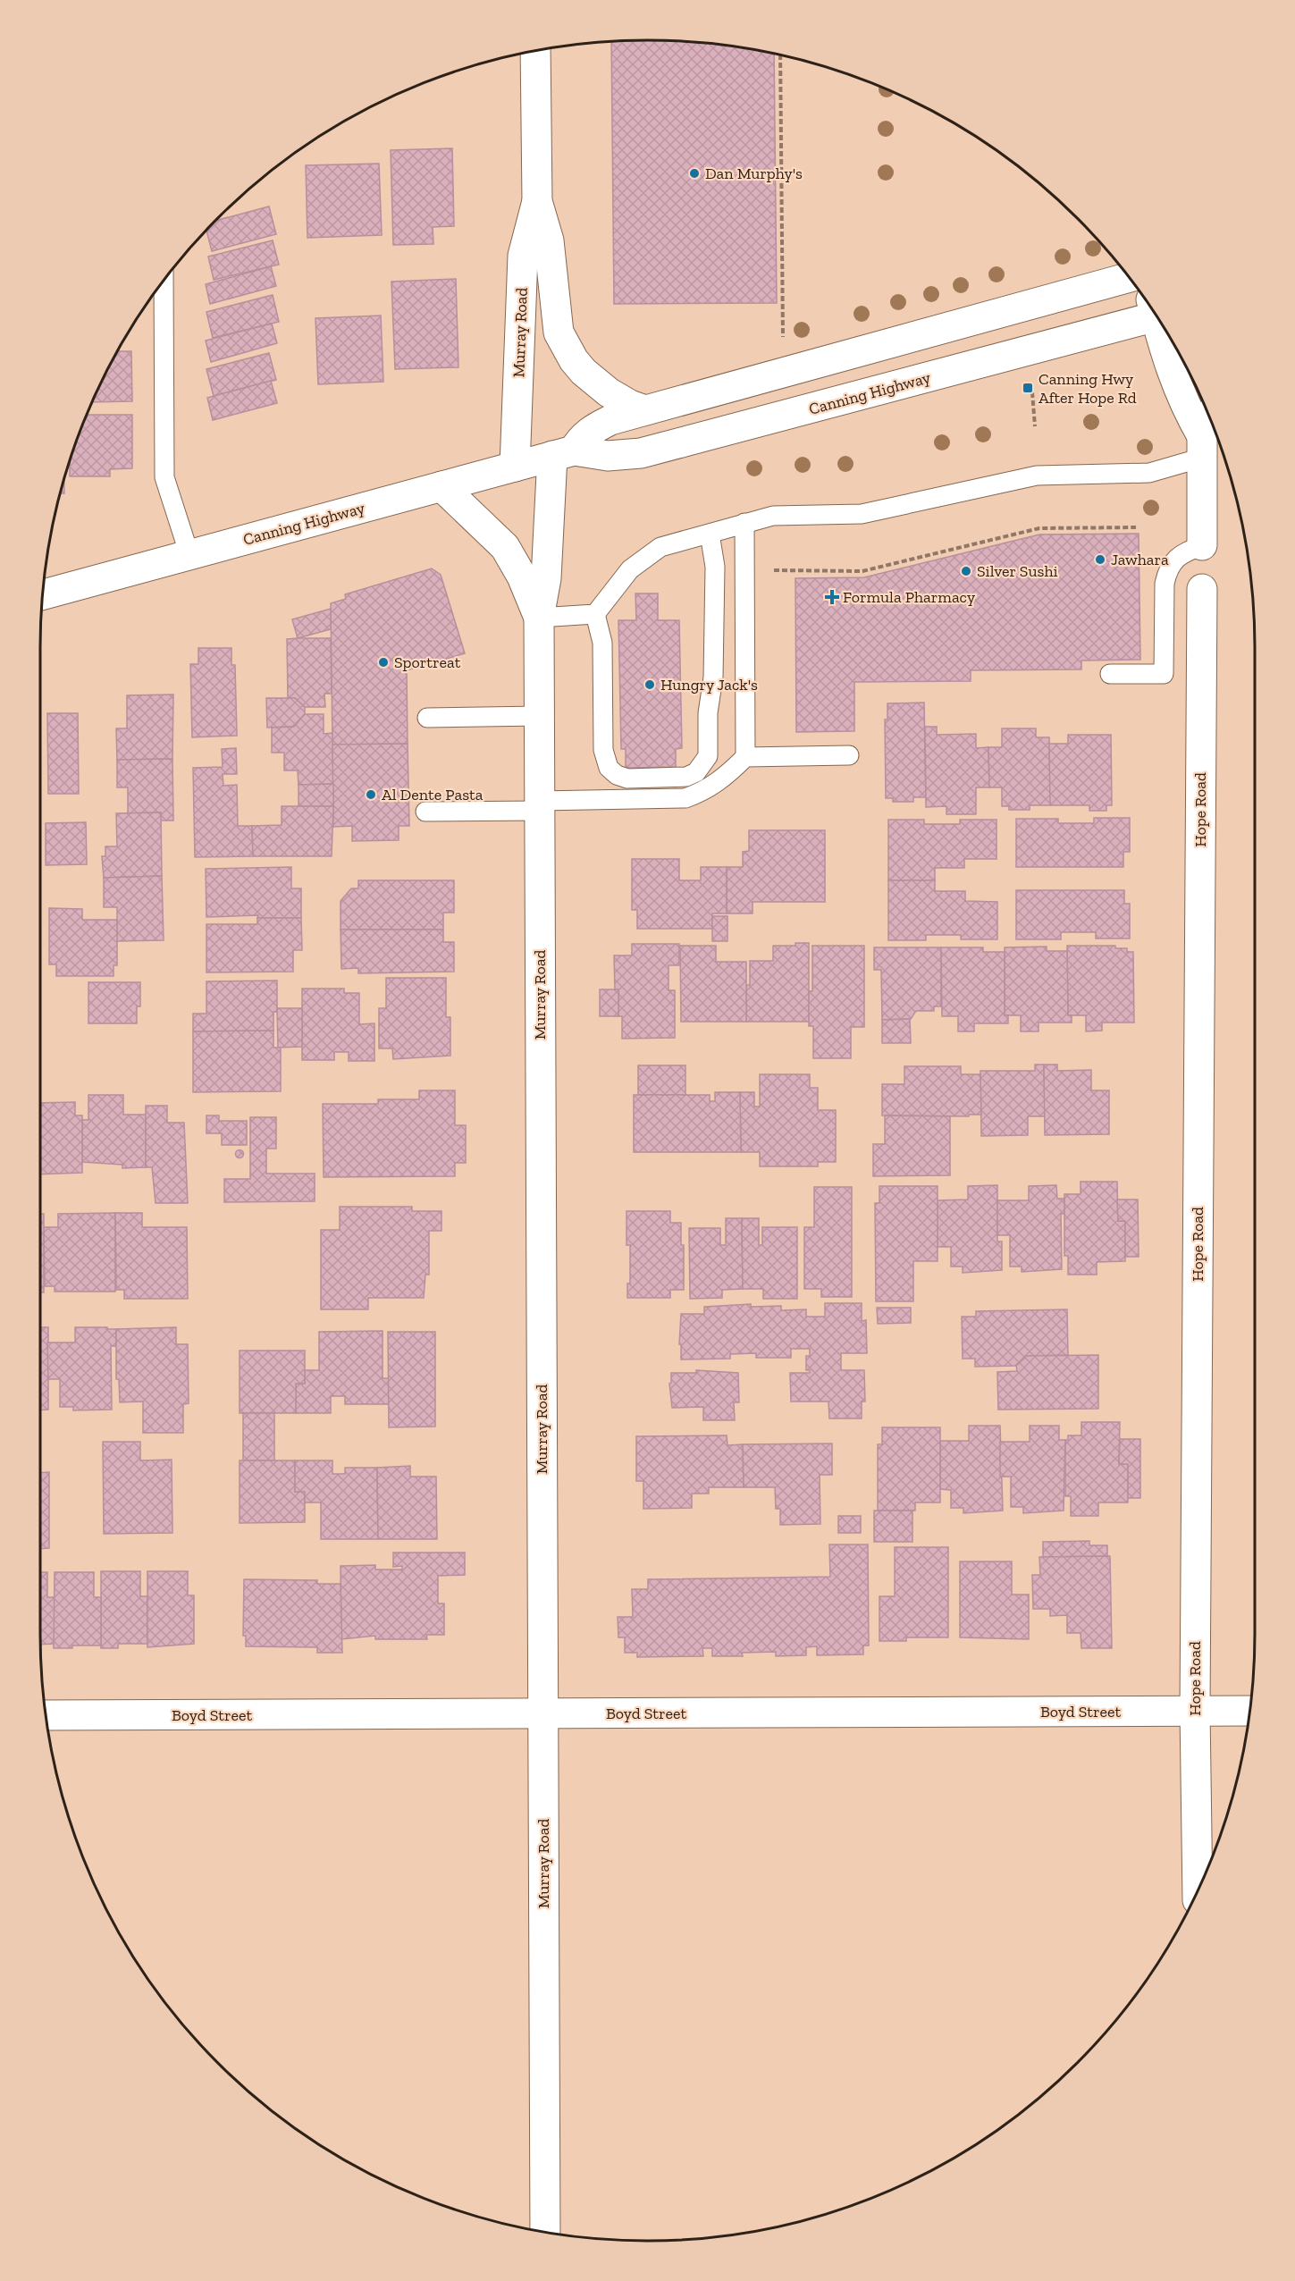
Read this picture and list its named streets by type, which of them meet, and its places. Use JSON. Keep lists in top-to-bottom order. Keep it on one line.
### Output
{"streets":{"main road":["Murray Road","Canning Highway","Hope Road","Boyd Street"]},"crossings":[["Murray Road","Canning Highway"],["Murray Road","Boyd Street"],["Hope Road","Boyd Street"]],"places":{"other":["Dan Murphy's","Jawhara","Silver Sushi","Sportreat","Hungry Jack's","Al Dente Pasta"],"transit":["Canning Hwy After Hope Rd"],"health":["Formula Pharmacy"]}}
